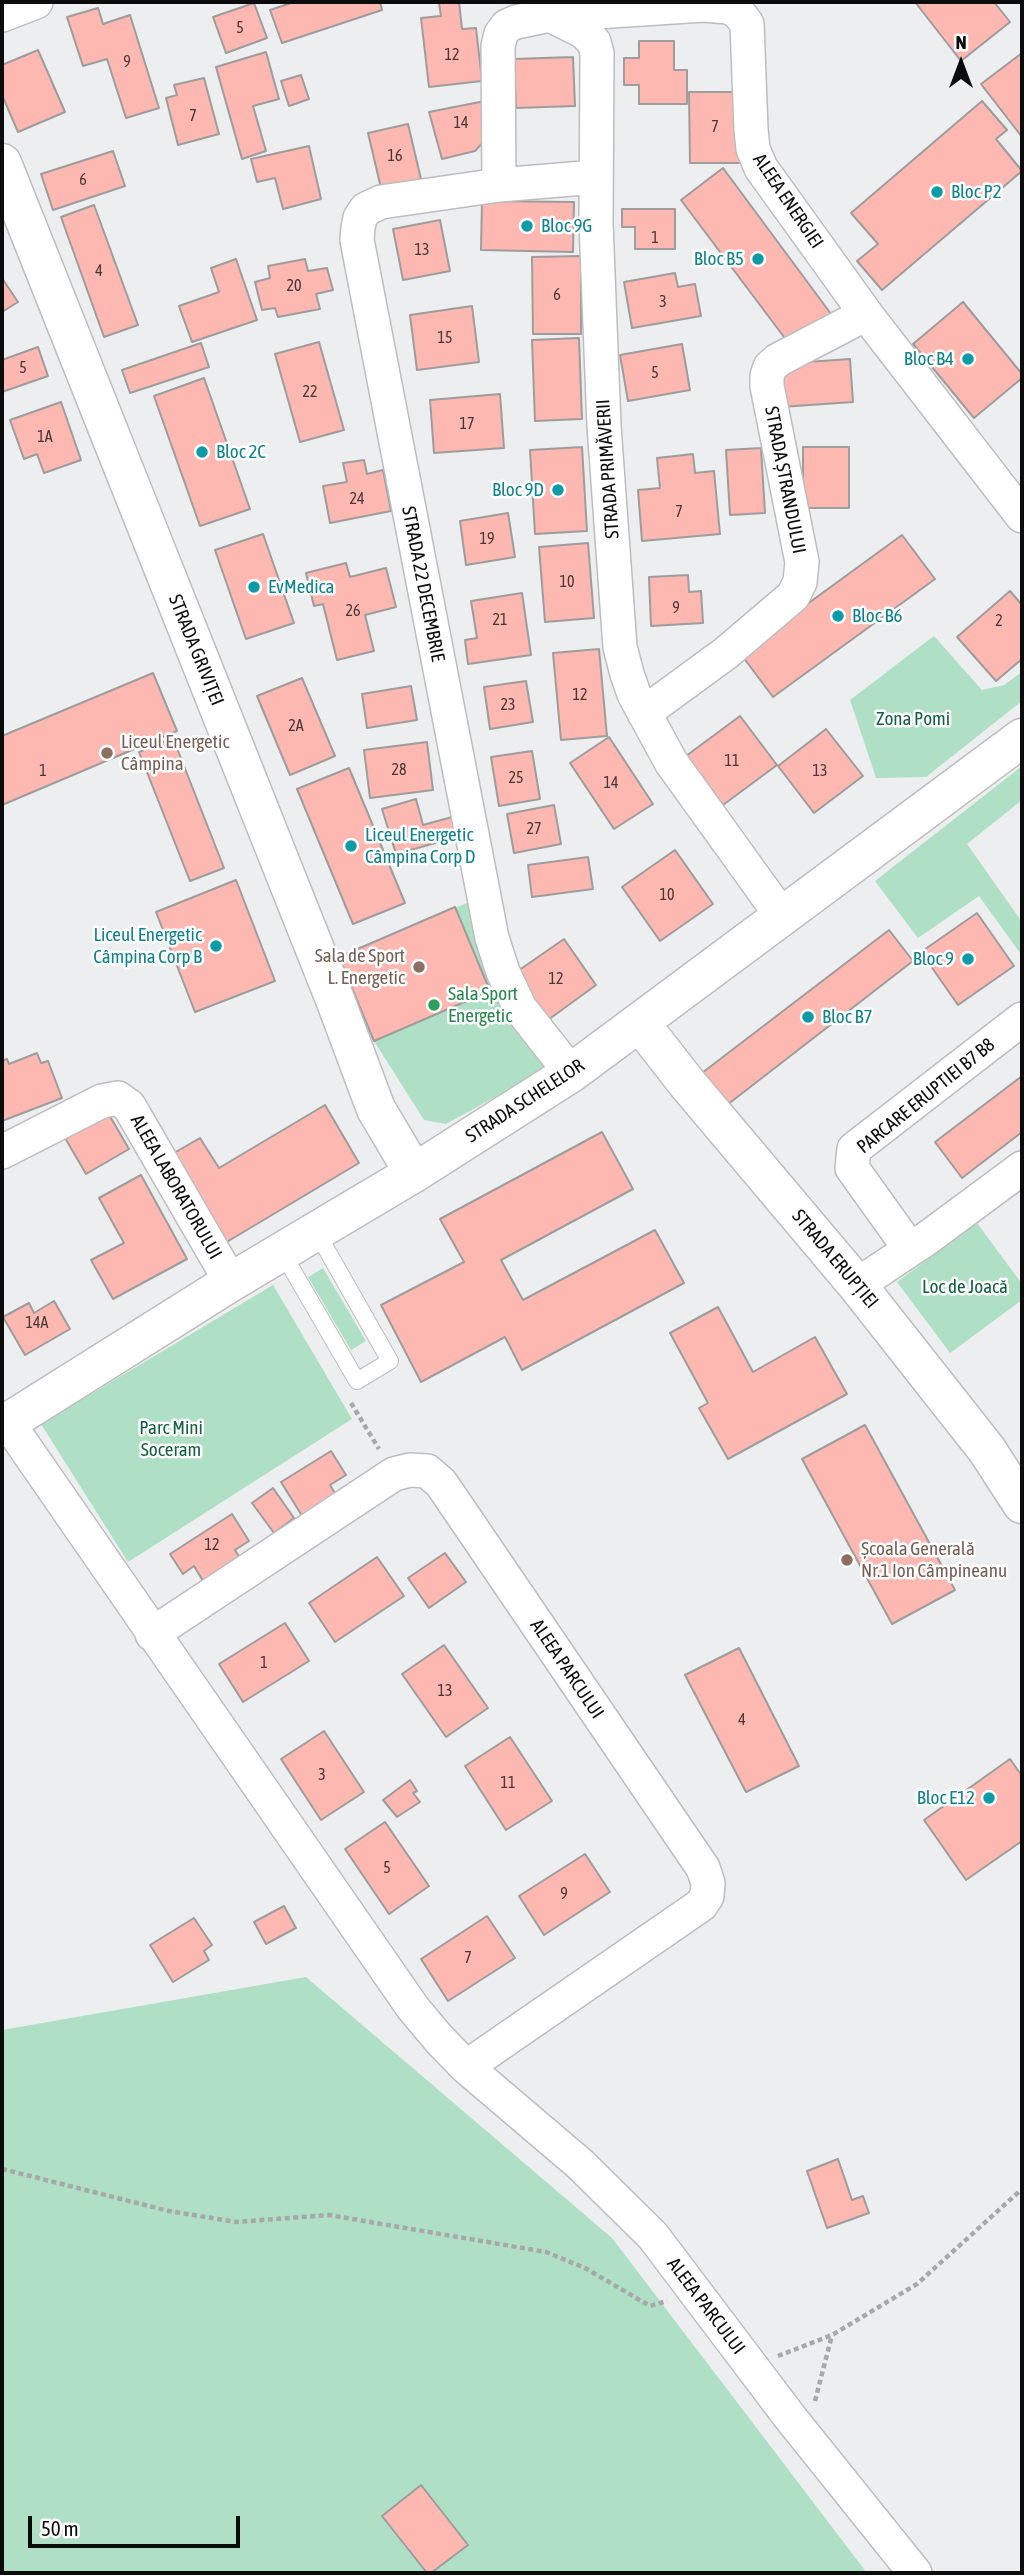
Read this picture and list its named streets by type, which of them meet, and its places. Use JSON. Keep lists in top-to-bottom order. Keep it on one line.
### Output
{"streets":{"main road":["STRADA GRIVIȚEI","STRADA SCHELELOR","STRADA ERUPȚIEI"],"street":["ALEEA ENERGIEI","STRADA PRIMĂVERII","STRADA ȘTRANDULUI","STRADA 22 DECEMBRIE","PARCARE ERUPTIEI B7 B8","ALEEA LABORATORULUI","ALEEA PARCULUI"]},"crossings":[["ALEEA ENERGIEI","STRADA PRIMĂVERII"],["ALEEA ENERGIEI","STRADA ȘTRANDULUI"],["STRADA PRIMĂVERII","STRADA ȘTRANDULUI"],["STRADA PRIMĂVERII","STRADA 22 DECEMBRIE"],["STRADA PRIMĂVERII","STRADA SCHELELOR"],["STRADA 22 DECEMBRIE","STRADA SCHELELOR"],["STRADA GRIVIȚEI","STRADA SCHELELOR"],["STRADA SCHELELOR","ALEEA LABORATORULUI"],["STRADA SCHELELOR","STRADA ERUPȚIEI"],["STRADA SCHELELOR","ALEEA PARCULUI"]],"parks":["Zona Pomi","Loc de Joacă","Parc Mini Soceram"],"places":["Bloc P2","Bloc 9G","Bloc B5","Bloc B4","Bloc 2C","Bloc 9D","EvMedica","Bloc B6","Liceul Energetic Câmpina","Liceul Energetic Câmpina Corp D","Liceul Energetic Câmpina Corp B","Bloc 9","Sala de Sport L. Energetic","Sala Sport Energetic","Bloc B7","Școala Generală Nr.1 Ion Câmpineanu","Bloc E12"],"house_numbers":["5","12","9","7","14","7","16","6","1","13","4","20","6","3","15","5","5","22","17","1A","24","7","19","10","9","26","21","2","12","23","2A","11","28","1","13","25","14","27","10","12","14A","12","1","13","4","3","11","5","9","7"],"scale_bar":"50 m","north":"top"}
